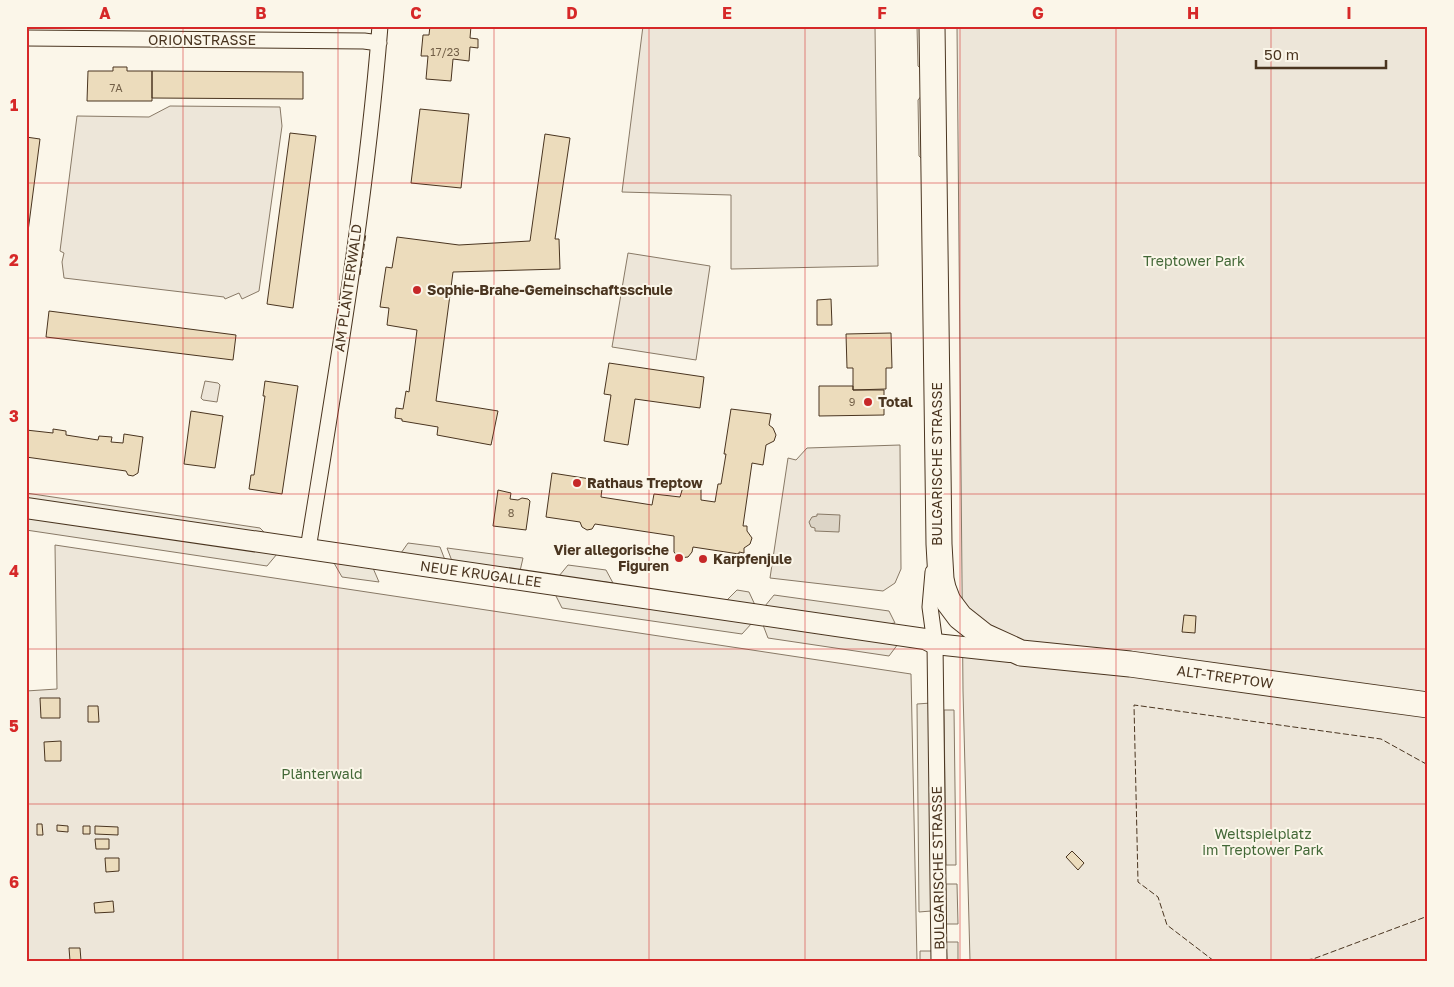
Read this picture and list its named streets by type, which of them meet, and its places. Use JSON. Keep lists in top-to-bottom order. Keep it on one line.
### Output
{"streets":{"main road":["BULGARISCHE STRASSE","ALT-TREPTOW"],"street":["ORIONSTRASSE","AM PLÄNTERWALD","NEUE KRUGALLEE"]},"crossings":[["ORIONSTRASSE","AM PLÄNTERWALD"],["AM PLÄNTERWALD","NEUE KRUGALLEE"],["BULGARISCHE STRASSE","NEUE KRUGALLEE"],["BULGARISCHE STRASSE","ALT-TREPTOW"],["NEUE KRUGALLEE","ALT-TREPTOW"]],"parks":["Treptower Park","Plänterwald","Weltspielplatz im Treptower Park"],"places":["Sophie-Brahe-Gemeinschaftsschule","Total","Rathaus Treptow","Vier allegorische Figuren","Karpfenjule"],"house_numbers":["17/23","7A","9","8"],"scale_bar":"50 m","grid":{"columns":["A","B","C","D","E","F","G","H","I"],"rows":["1","2","3","4","5","6"]}}
